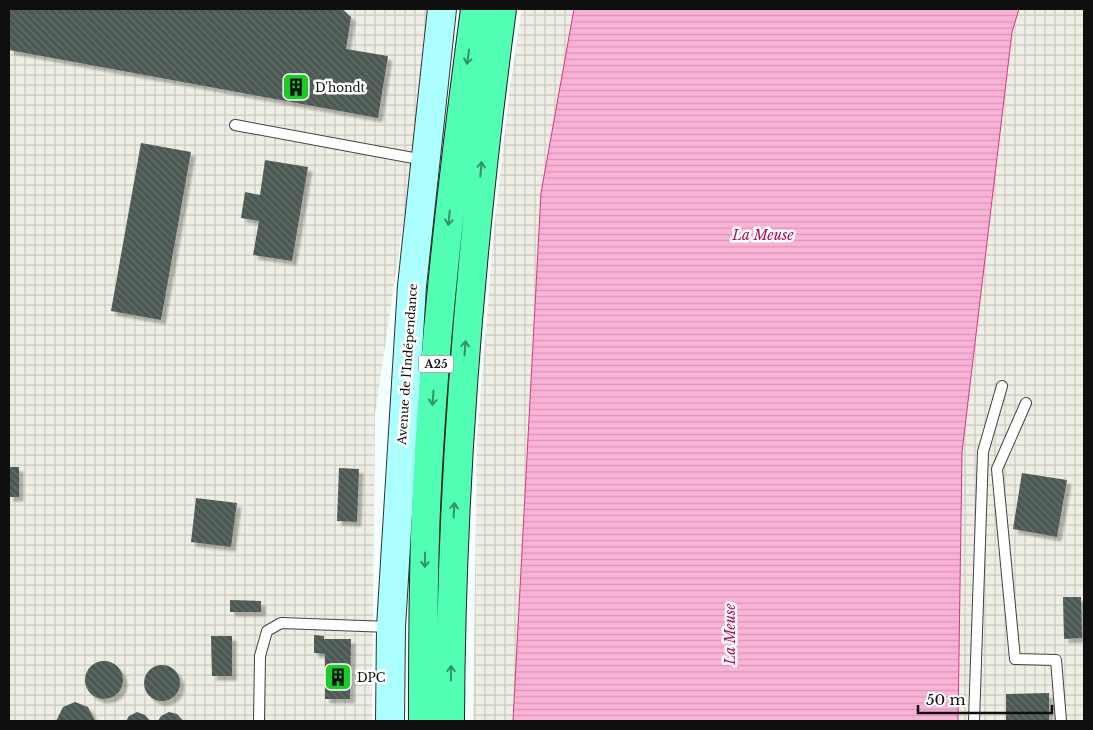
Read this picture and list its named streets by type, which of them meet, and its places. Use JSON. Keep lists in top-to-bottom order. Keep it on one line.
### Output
{"streets":{"highway":["A25"],"main road":["Avenue de l'Indépendance"]},"water":["La Meuse"],"places":{"building":["D'hondt","DPC"]},"scale_bar":"50 m"}
